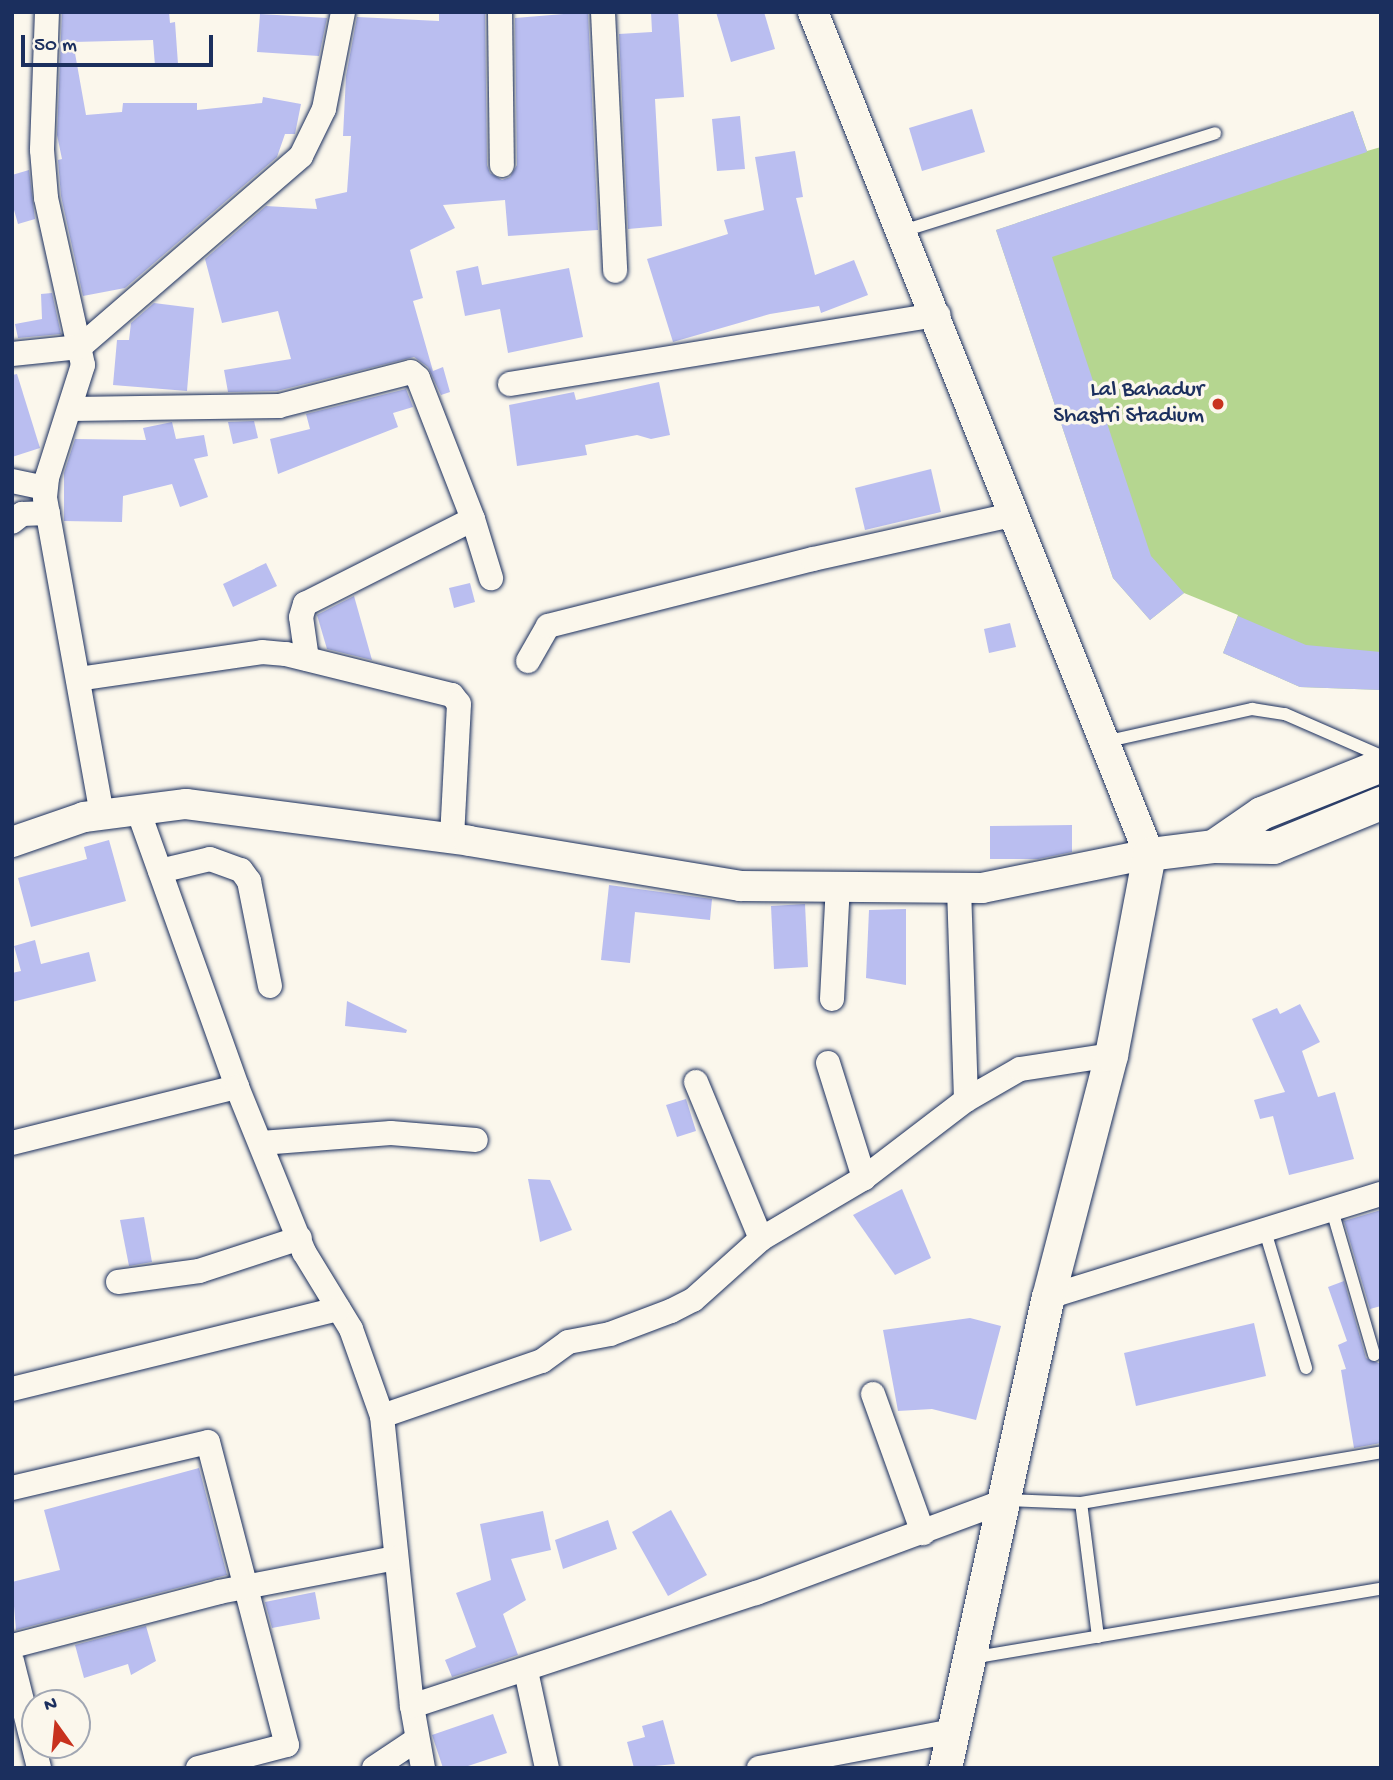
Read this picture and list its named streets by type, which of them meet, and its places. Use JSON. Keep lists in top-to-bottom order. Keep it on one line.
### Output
{"places":["Lal Bahadur Shastri Stadium"],"scale_bar":"50 m","north":"top"}
